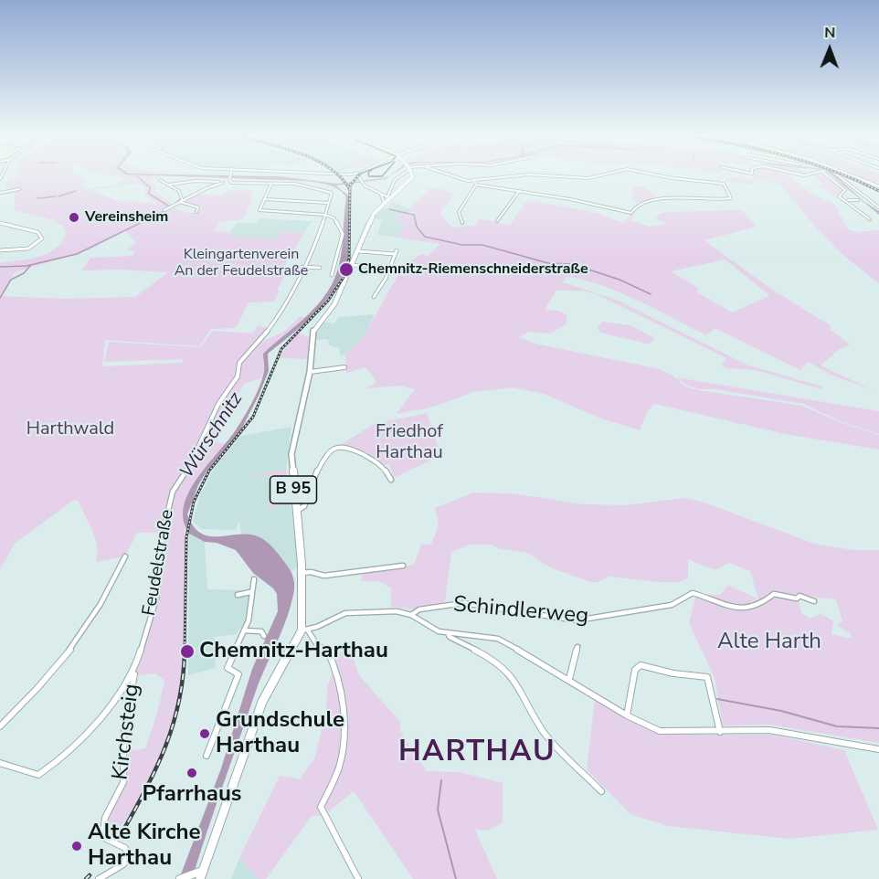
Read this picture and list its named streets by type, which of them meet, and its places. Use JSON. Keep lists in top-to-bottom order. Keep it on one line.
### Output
{"streets":{"main road":["B 95"],"street":["Feudelstraße","Schindlerweg","Kirchsteig"]},"crossings":[["Feudelstraße","Kirchsteig"]],"districts":["HARTHAU"],"water":["Würschnitz"],"parks":["Kleingartenverein An der Feudelstraße","Harthwald","Friedhof Harthau","Alte Harth"],"places":["Vereinsheim","Chemnitz-Riemenschneiderstraße","Chemnitz-Harthau","Grundschule Harthau","Pfarrhaus","Alte Kirche Harthau"],"north":"top"}
